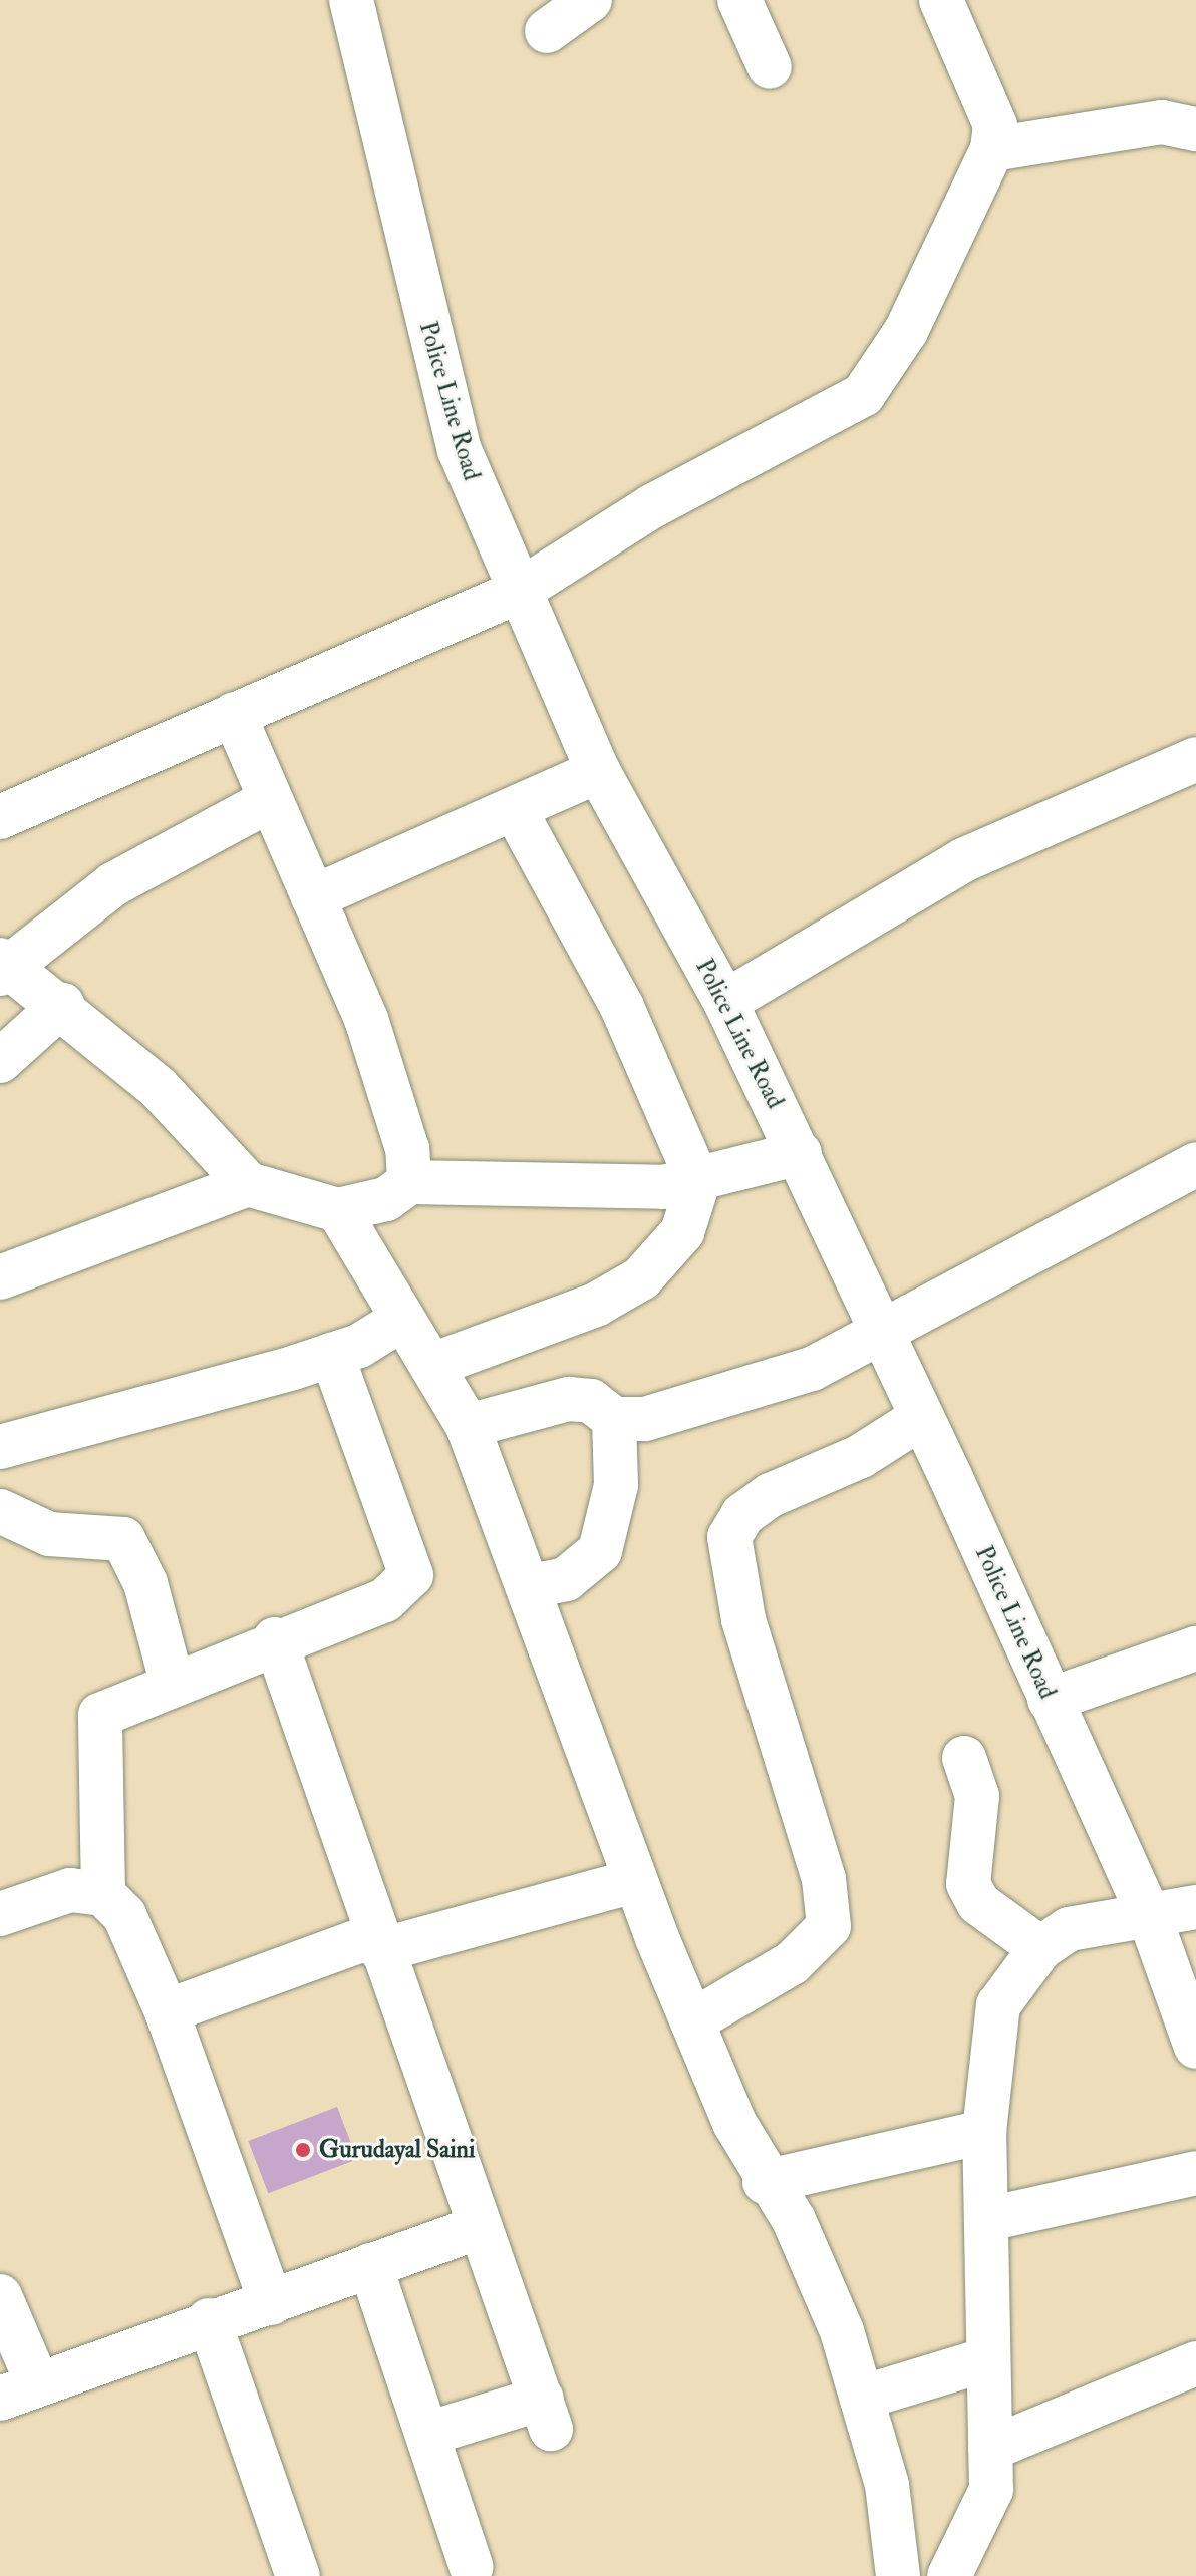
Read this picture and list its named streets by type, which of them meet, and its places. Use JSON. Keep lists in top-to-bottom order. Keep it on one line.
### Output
{"streets":{"street":["Police Line Road"]},"places":["Gurudayal Saini"]}
